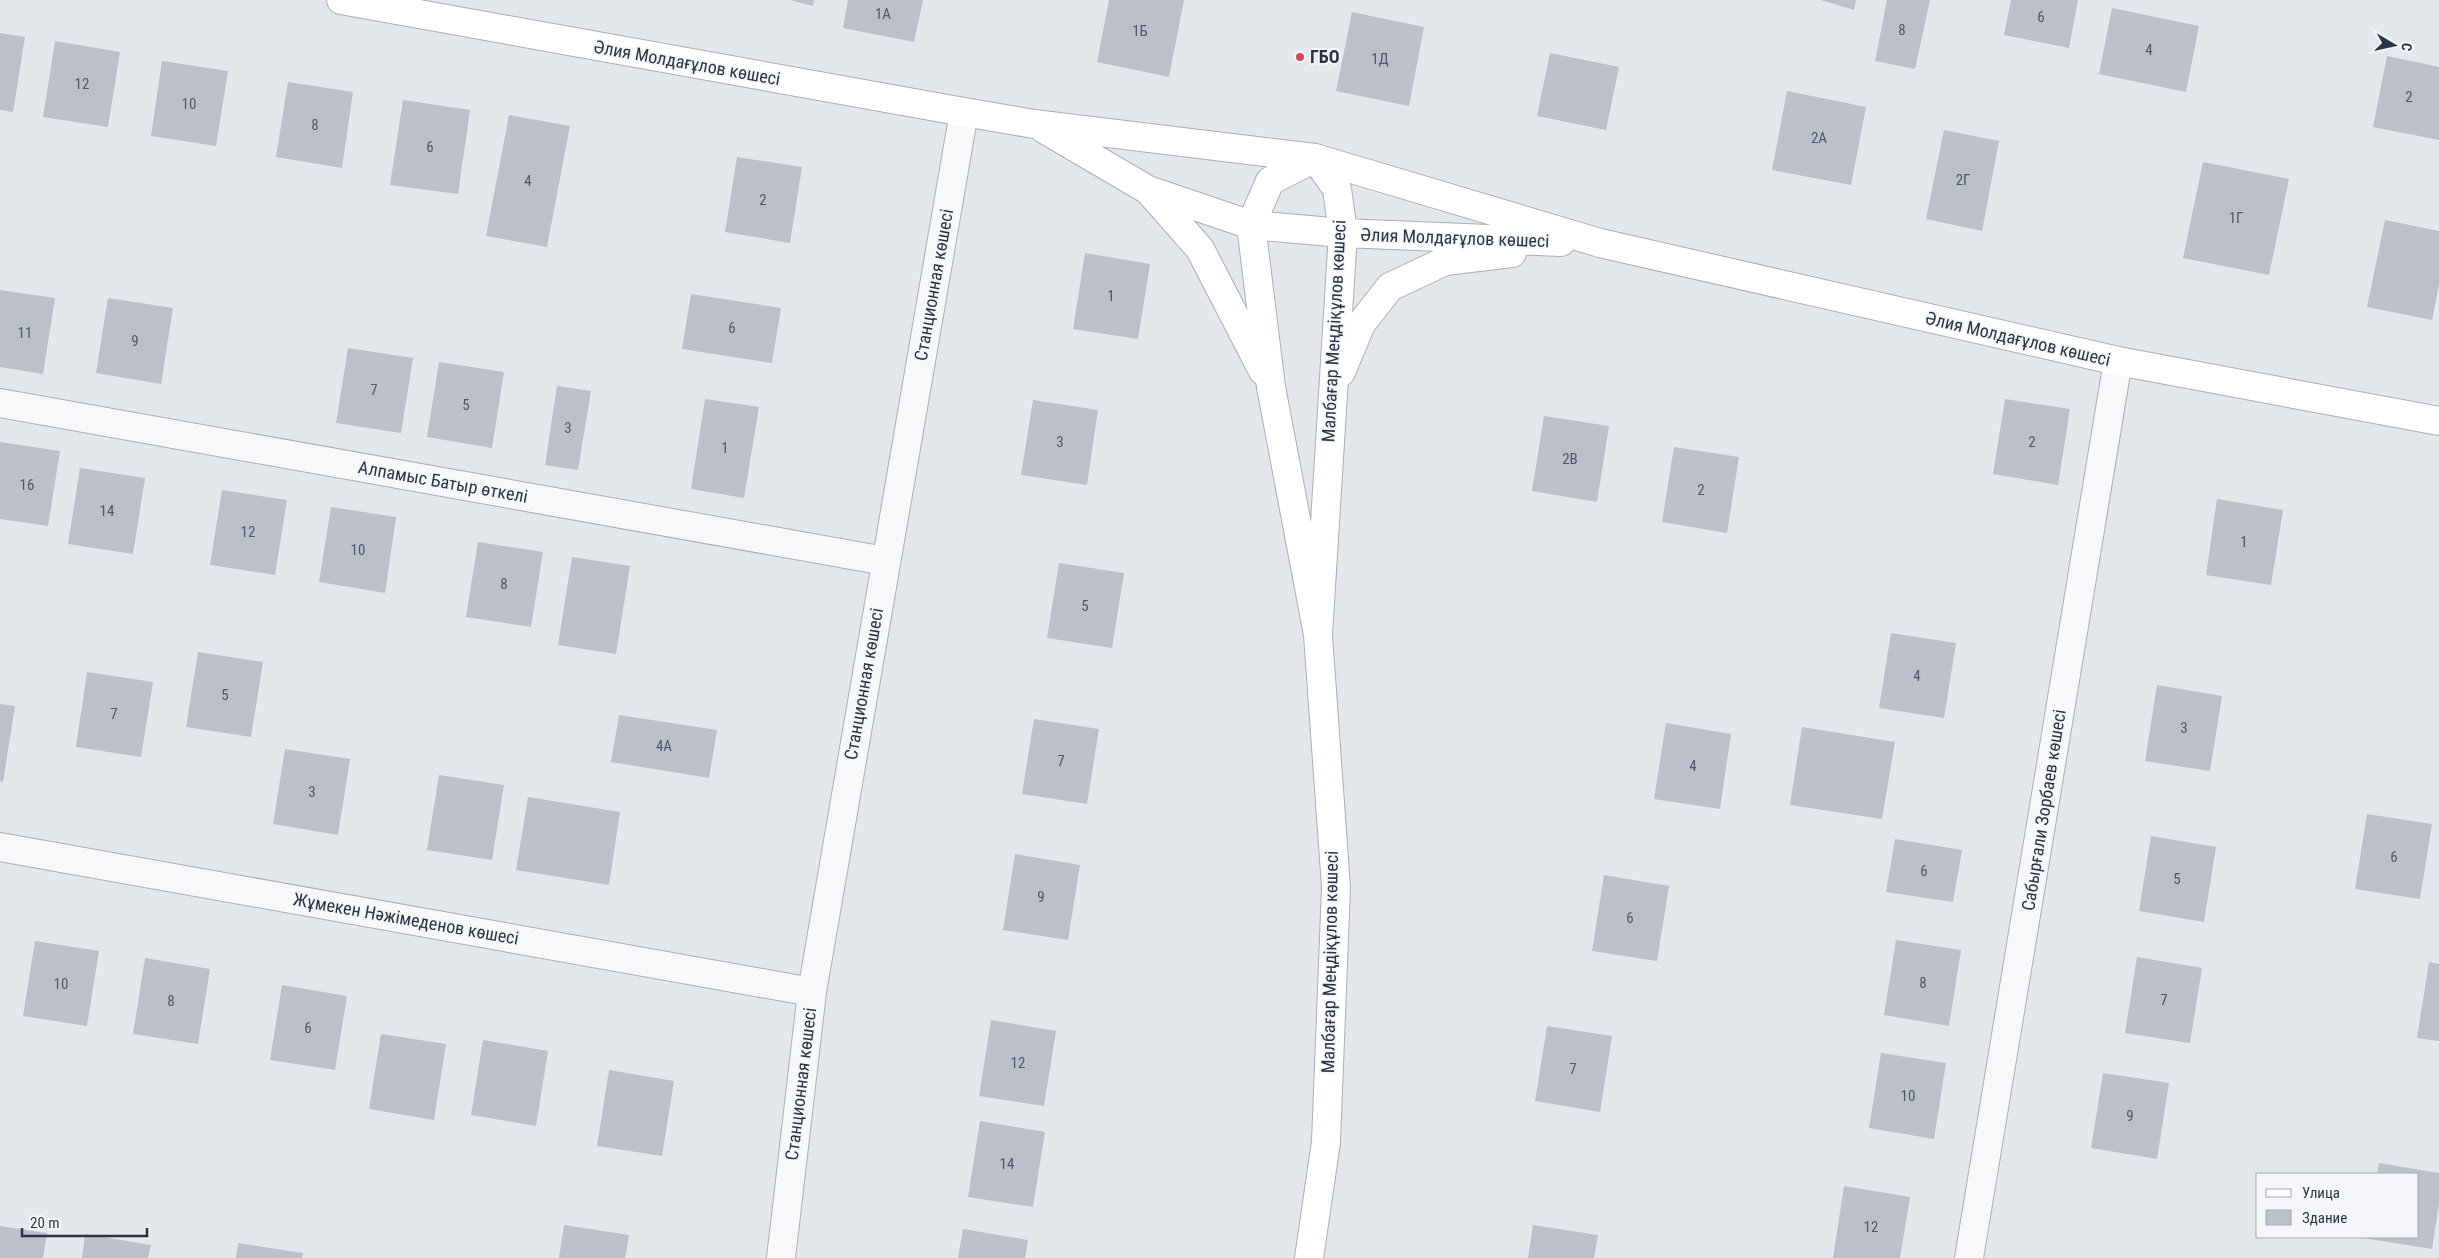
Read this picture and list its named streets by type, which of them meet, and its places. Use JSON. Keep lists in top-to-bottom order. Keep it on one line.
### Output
{"streets":{"main road":["Әлия Молдағұлов көшесі","Малбағар Меңдіқұлов көшесі"],"street":["Станционная көшесі","Алпамыс Батыр өткелі","Сабырғали Зорбаев көшесі","Жұмекен Нәжімеденов көшесі"]},"crossings":[["Әлия Молдағұлов көшесі","Станционная көшесі"],["Әлия Молдағұлов көшесі","Малбағар Меңдіқұлов көшесі"],["Әлия Молдағұлов көшесі","Сабырғали Зорбаев көшесі"],["Станционная көшесі","Алпамыс Батыр өткелі"],["Станционная көшесі","Жұмекен Нәжімеденов көшесі"]],"places":["ГБО"],"house_numbers":["1А","6","8","1Б","4","1Д","12","2","10","8","2А","6","2Г","4","2","1Г","1","6","11","9","7","5","3","3","2","1","2В","16","2","14","12","1","10","8","5","4","5","7","3","4А","7","4","3","6","6","5","9","6","8","10","7","8","6","12","7","10","9","14","12"],"legend":["Улица","Здание"],"scale_bar":"20 m","north":"right"}
